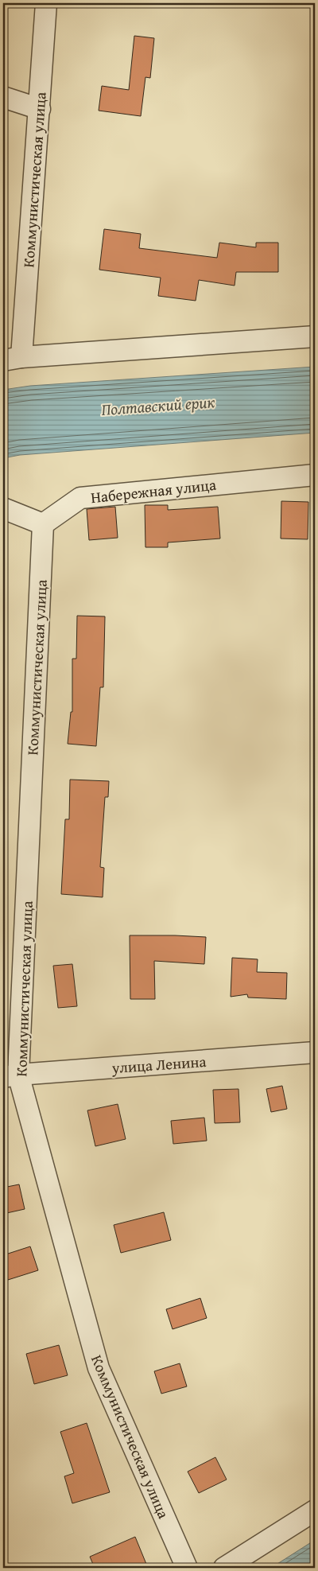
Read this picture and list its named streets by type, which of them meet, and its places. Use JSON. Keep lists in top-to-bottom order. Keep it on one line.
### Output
{"streets":{"street":["Коммунистическая улица","Набережная улица","улица Ленина"]},"crossings":[["Коммунистическая улица","Набережная улица"],["Коммунистическая улица","улица Ленина"]],"water":["Полтавский ерик"]}
